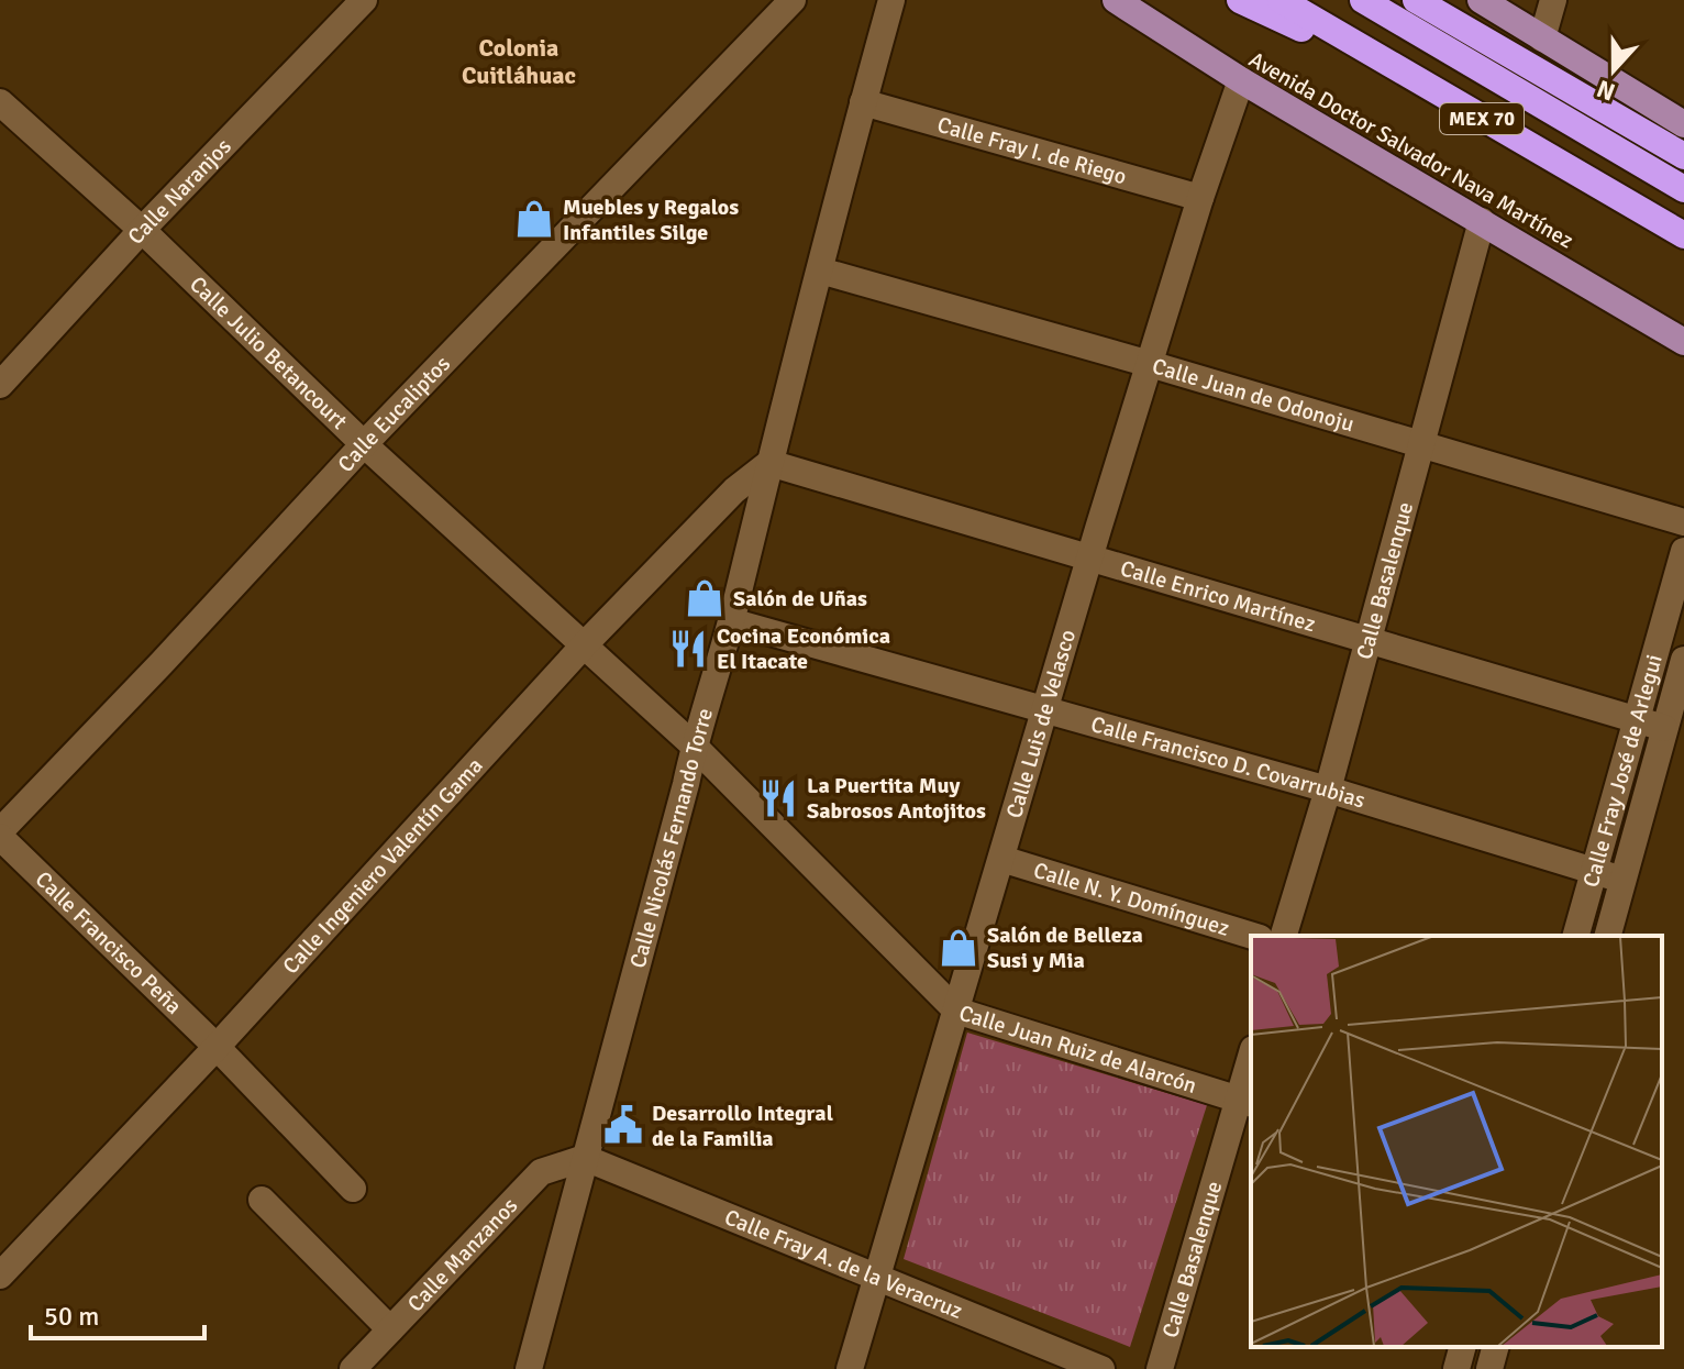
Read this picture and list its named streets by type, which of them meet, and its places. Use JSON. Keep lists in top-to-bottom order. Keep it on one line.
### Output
{"streets":{"highway":["MEX 70"],"main road":["Avenida Doctor Salvador Nava Martínez"],"street":["Calle Fray I. de Riego","Calle Naranjos","Calle Julio Betancourt","Calle Juan de Odonoju","Calle Eucaliptos","Calle Basalenque","Calle Enrico Martínez","Calle Luis de Velasco","Calle Francisco D. Covarrubias","Calle Fray José de Arlegui","Calle Nicolás Fernando Torre","Calle Ingeniero Valentín Gama","Calle N. Y. Domínguez","Calle Francisco Peña","Calle Juan Ruiz de Alarcón","Calle Manzanos","Calle Fray A. de la Veracruz"]},"crossings":[["Calle Fray I. de Riego","Calle Luis de Velasco"],["Calle Fray I. de Riego","Calle Nicolás Fernando Torre"],["Avenida Doctor Salvador Nava Martínez","Calle Basalenque"],["Avenida Doctor Salvador Nava Martínez","Calle Luis de Velasco"],["Calle Naranjos","Calle Julio Betancourt"],["Calle Julio Betancourt","Calle Eucaliptos"],["Calle Julio Betancourt","Calle Nicolás Fernando Torre"],["Calle Julio Betancourt","Calle Ingeniero Valentín Gama"],["Calle Julio Betancourt","Calle Juan Ruiz de Alarcón"],["Calle Juan de Odonoju","Calle Basalenque"],["Calle Juan de Odonoju","Calle Luis de Velasco"],["Calle Juan de Odonoju","Calle Nicolás Fernando Torre"],["Calle Eucaliptos","Calle Francisco Peña"],["Calle Basalenque","Calle Enrico Martínez"],["Calle Basalenque","Calle Francisco D. Covarrubias"],["Calle Basalenque","Calle Juan Ruiz de Alarcón"],["Calle Enrico Martínez","Calle Luis de Velasco"],["Calle Enrico Martínez","Calle Fray José de Arlegui"],["Calle Enrico Martínez","Calle Nicolás Fernando Torre"],["Calle Enrico Martínez","Calle Ingeniero Valentín Gama"],["Calle Luis de Velasco","Calle Francisco D. Covarrubias"],["Calle Luis de Velasco","Calle N. Y. Domínguez"],["Calle Luis de Velasco","Calle Juan Ruiz de Alarcón"],["Calle Luis de Velasco","Calle Fray A. de la Veracruz"],["Calle Francisco D. Covarrubias","Calle Fray José de Arlegui"],["Calle Francisco D. Covarrubias","Calle Nicolás Fernando Torre"],["Calle Nicolás Fernando Torre","Calle Ingeniero Valentín Gama"],["Calle Nicolás Fernando Torre","Calle Juan Ruiz de Alarcón"],["Calle Nicolás Fernando Torre","Calle Manzanos"],["Calle Nicolás Fernando Torre","Calle Fray A. de la Veracruz"],["Calle Ingeniero Valentín Gama","Calle Francisco Peña"],["Calle Manzanos","Calle Fray A. de la Veracruz"]],"districts":["Colonia Cuitláhuac"],"places":{"shop":["Muebles y Regalos Infantiles Silge","Salón de Uñas","Salón de Belleza Susi y Mia"],"restaurant":["Cocina Económica El Itacate","La Puertita Muy Sabrosos Antojitos"],"public building":["Desarrollo Integral de la Familia"]},"scale_bar":"50 m","north":"bottom"}
